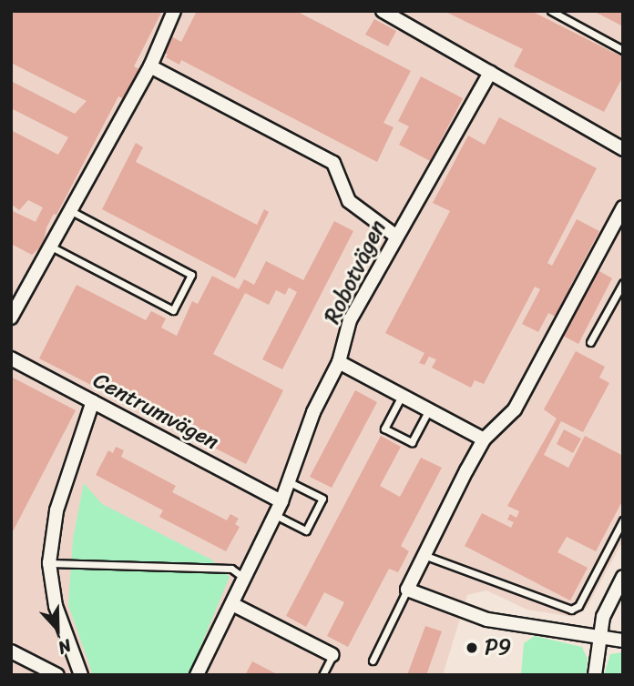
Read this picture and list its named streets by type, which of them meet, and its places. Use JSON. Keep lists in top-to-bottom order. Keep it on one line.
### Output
{"streets":{"street":["Robotvägen","Centrumvägen"]},"crossings":[["Robotvägen","Centrumvägen"]],"places":["P9"],"north":"bottom"}
